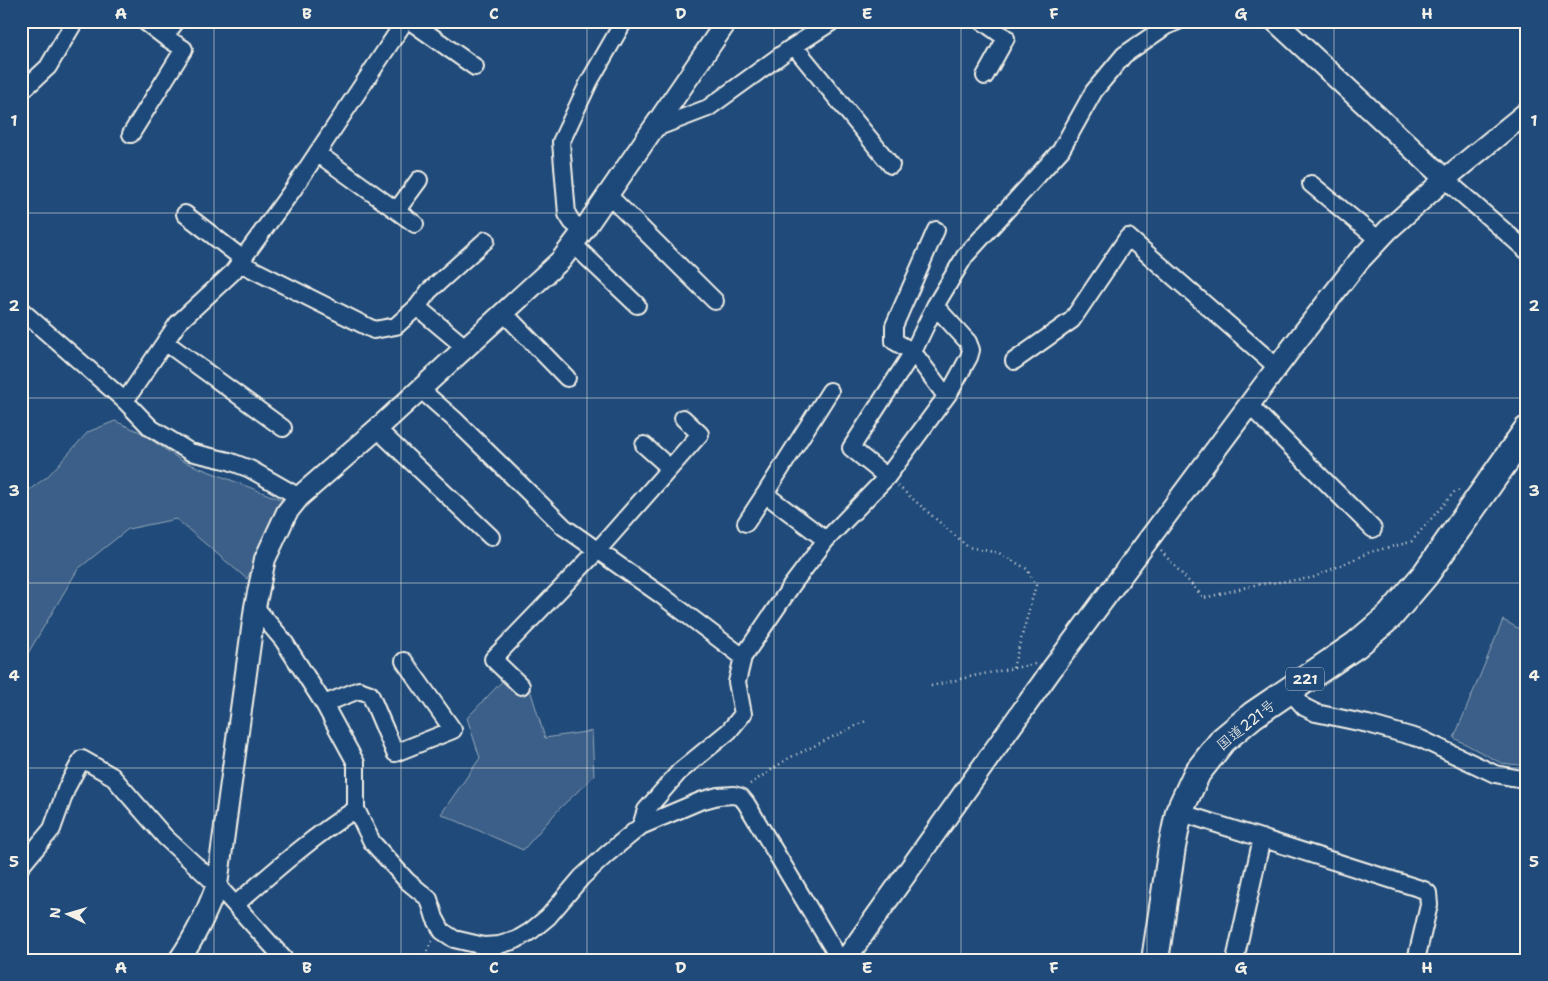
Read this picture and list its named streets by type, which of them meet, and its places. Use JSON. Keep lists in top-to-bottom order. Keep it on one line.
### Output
{"streets":{"highway":["221","国道221号"]},"north":"left","grid":{"columns":["A","B","C","D","E","F","G","H"],"rows":["1","2","3","4","5"]}}
